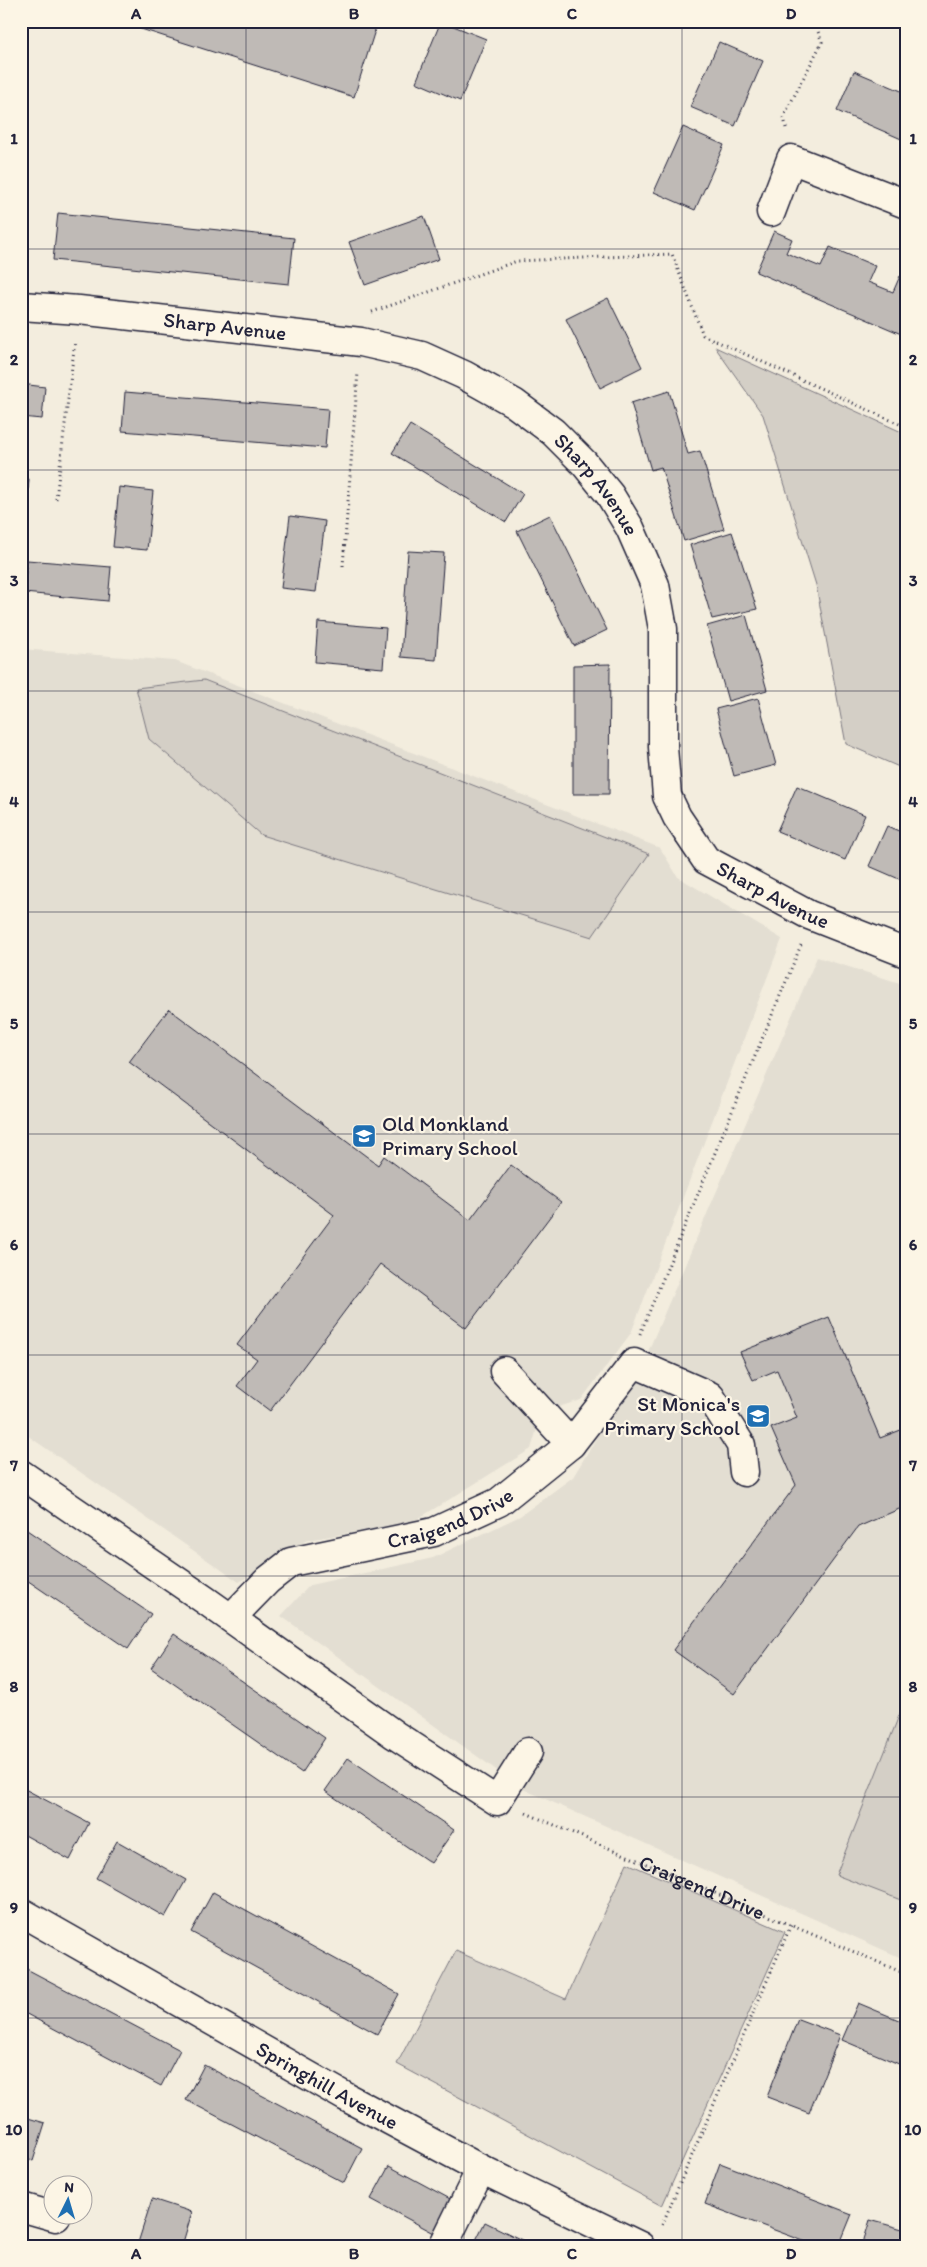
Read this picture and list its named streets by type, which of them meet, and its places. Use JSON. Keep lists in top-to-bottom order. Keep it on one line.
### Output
{"streets":{"street":["Sharp Avenue","Craigend Drive","Springhill Avenue"]},"places":{"school or university":["Old Monkland Primary School","St Monica's Primary School"]},"north":"top","grid":{"columns":["A","B","C","D"],"rows":["1","2","3","4","5","6","7","8","9","10"]}}
